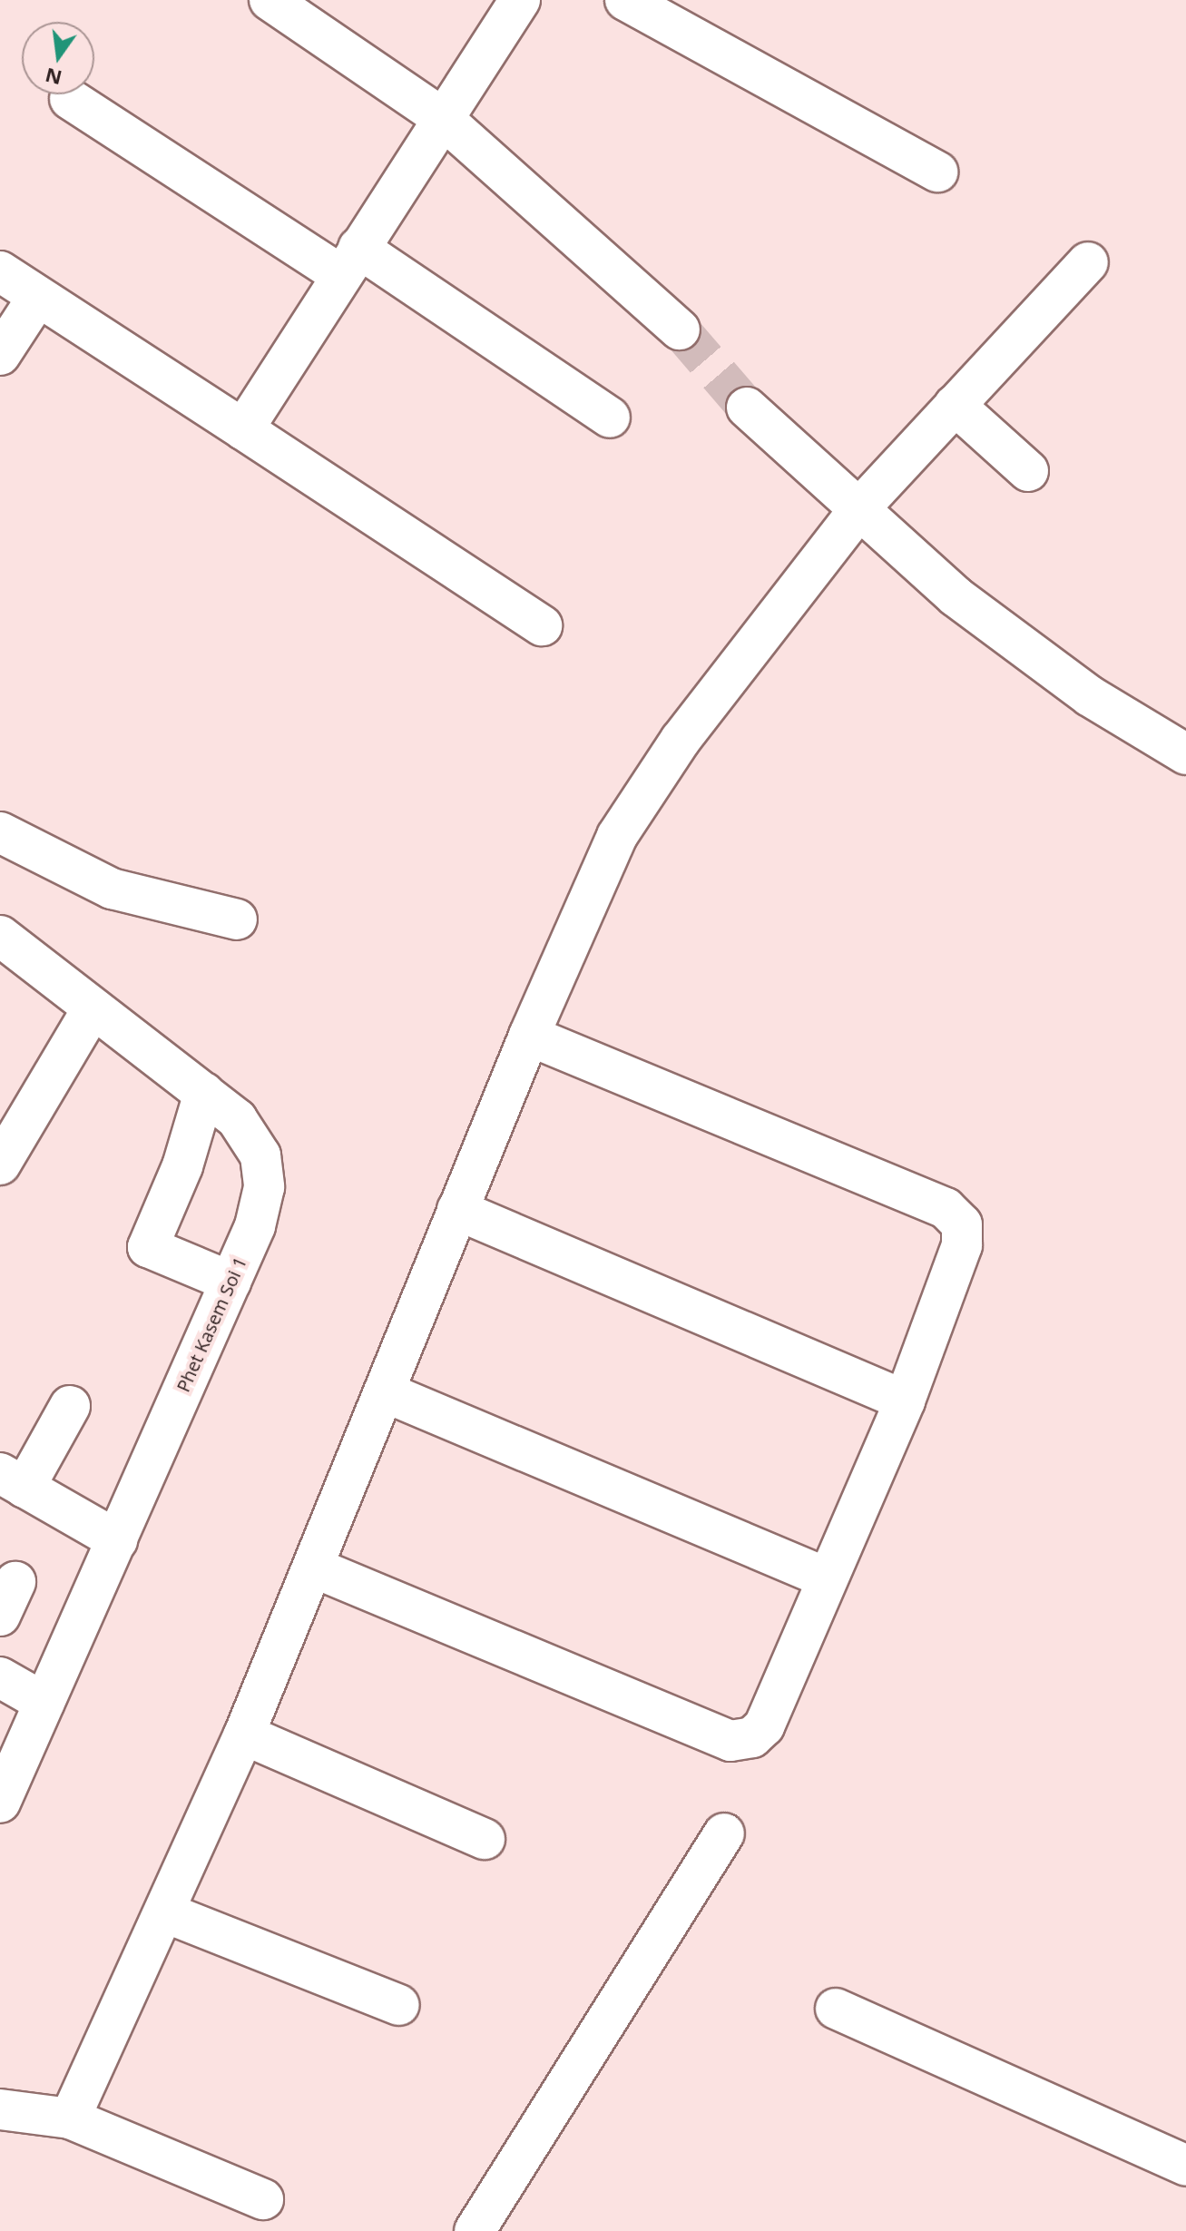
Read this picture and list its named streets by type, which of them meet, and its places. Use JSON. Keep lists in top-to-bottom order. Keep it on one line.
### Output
{"streets":{"street":["Phet Kasem Soi 1"]},"north":"bottom"}
